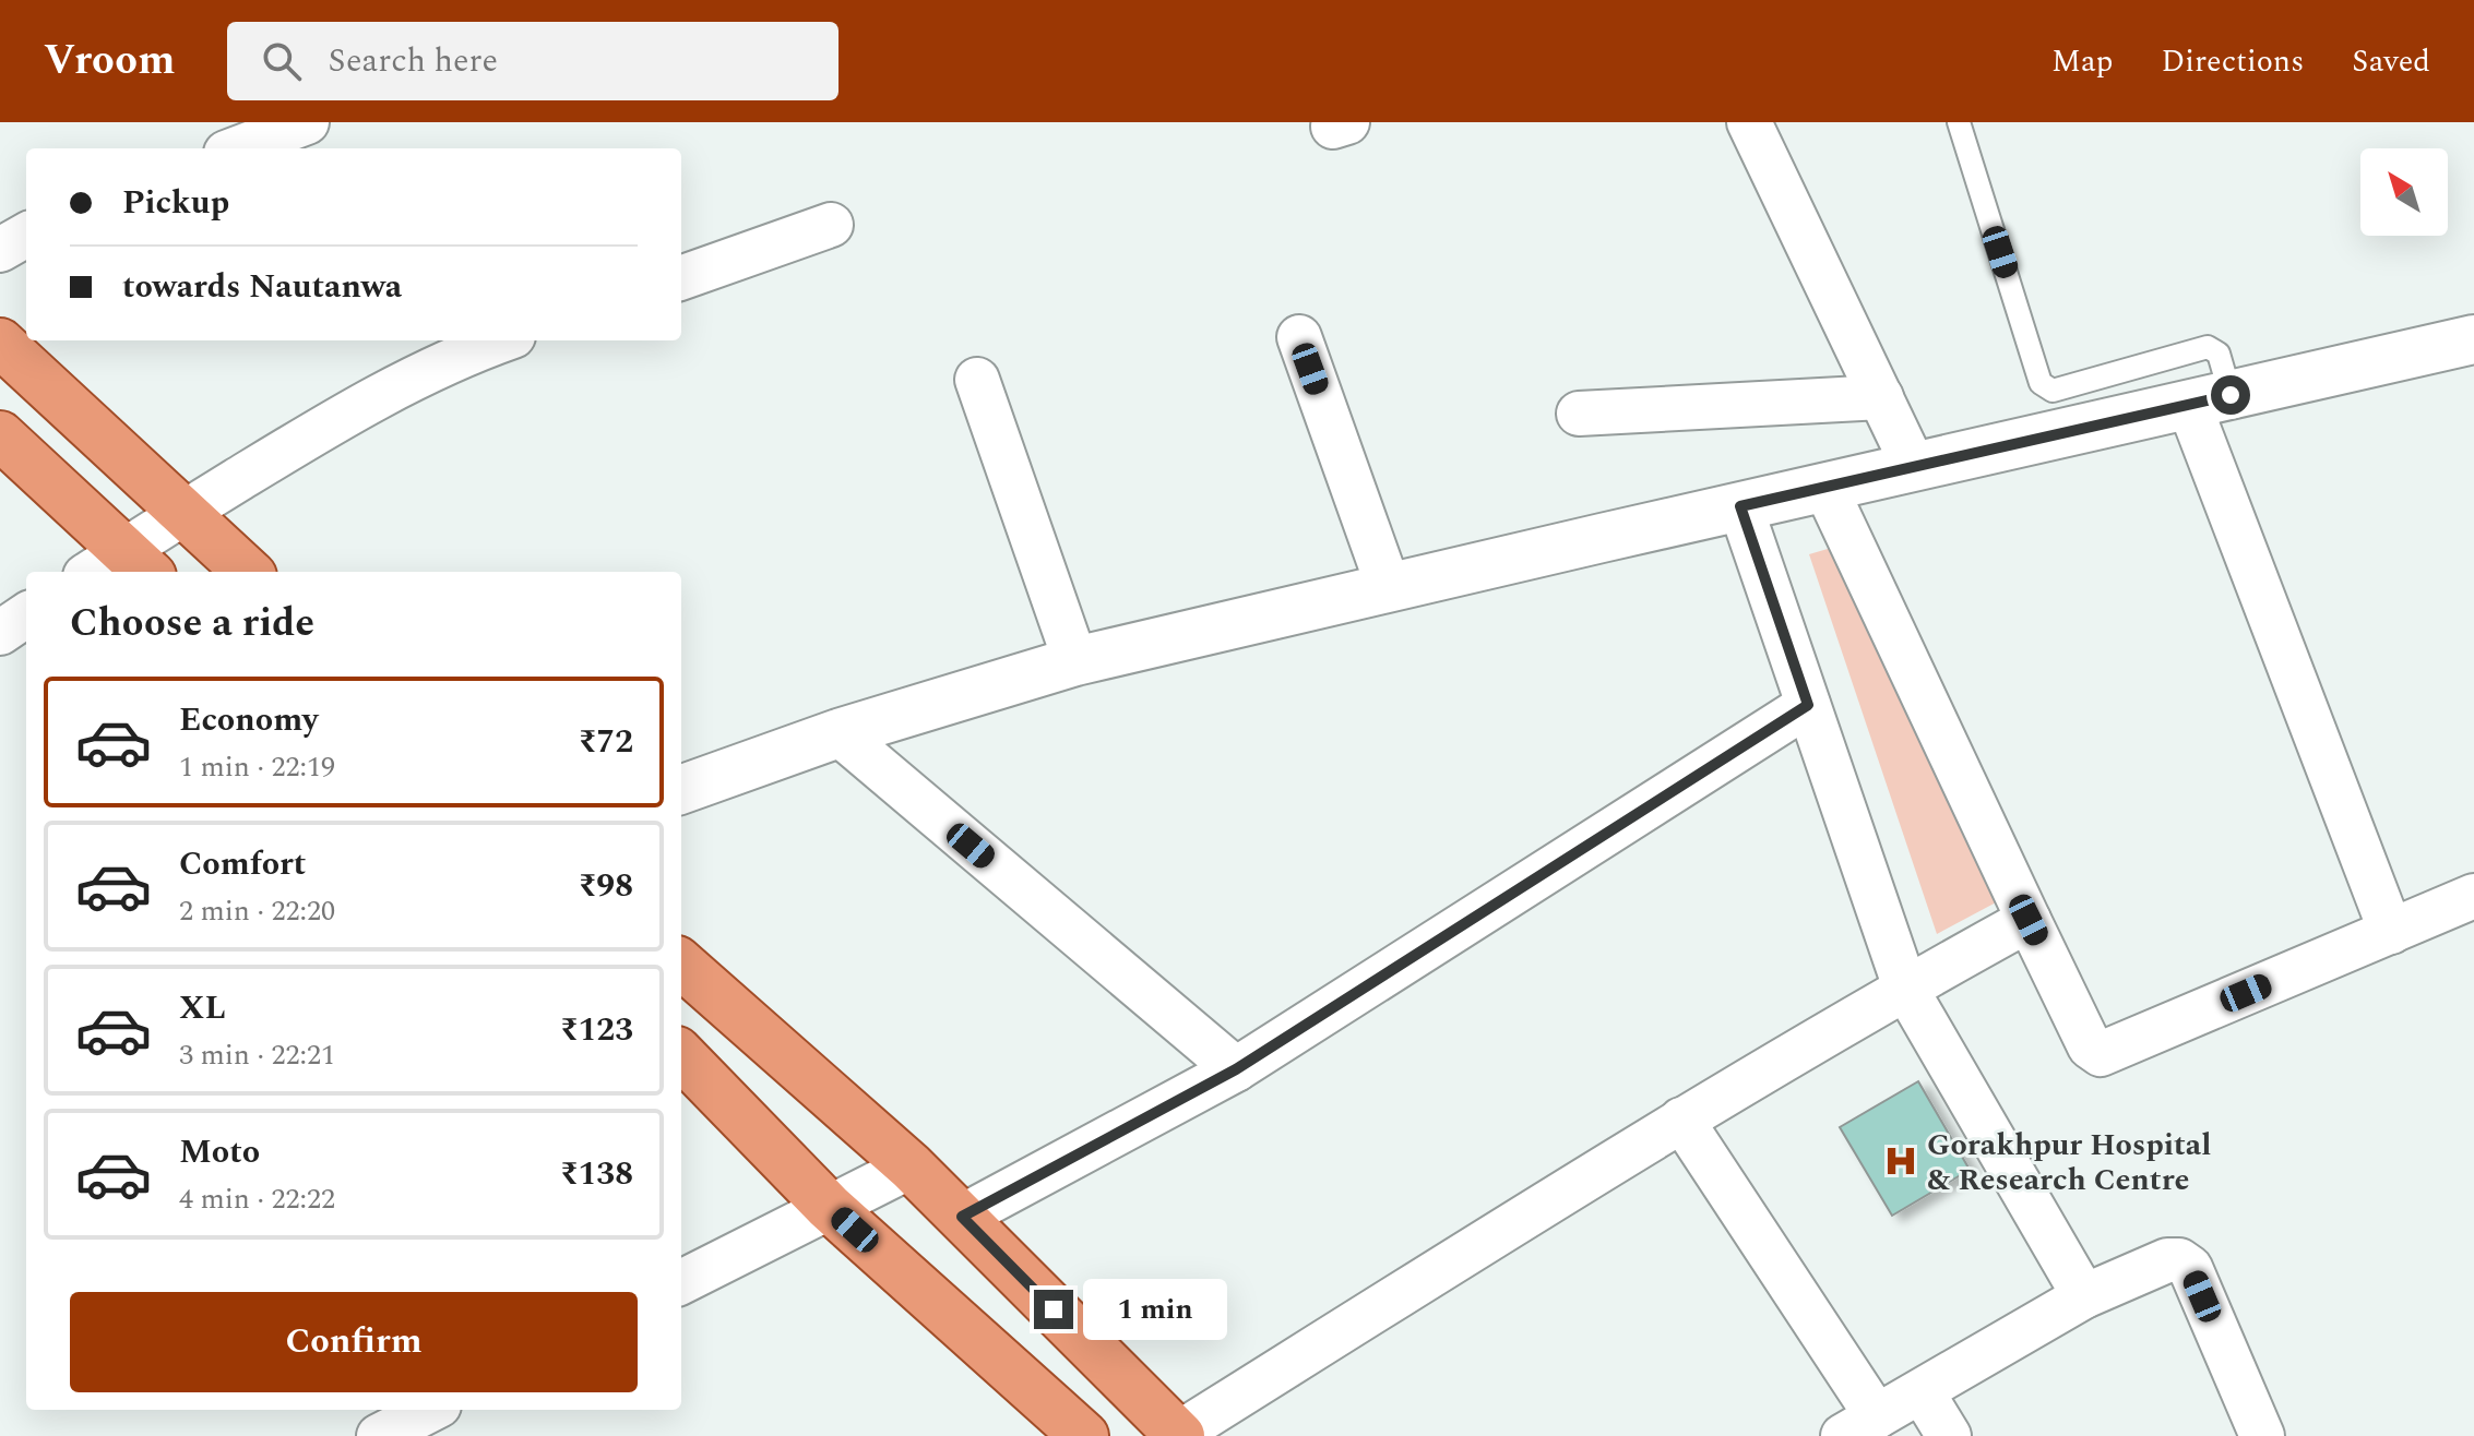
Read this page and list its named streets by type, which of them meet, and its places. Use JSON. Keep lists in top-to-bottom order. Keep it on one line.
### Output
{"places":{"hospital":["Gorakhpur Hospital & Research Centre"]},"north":"top left","page":{"header":"Vroom","search":"Search here","nav":["Map","Directions","Saved"],"banner":["Pickup","towards Nautanwa"],"heading":"Choose a ride","list":[{"name":"Economy","note":"1 min · 22:19","value":"₹72"},{"name":"Comfort","note":"2 min · 22:20","value":"₹98"},{"name":"XL","note":"3 min · 22:21","value":"₹123"},{"name":"Moto","note":"4 min · 22:22","value":"₹138"}],"buttons":"Confirm","bubble":"1 min"}}
